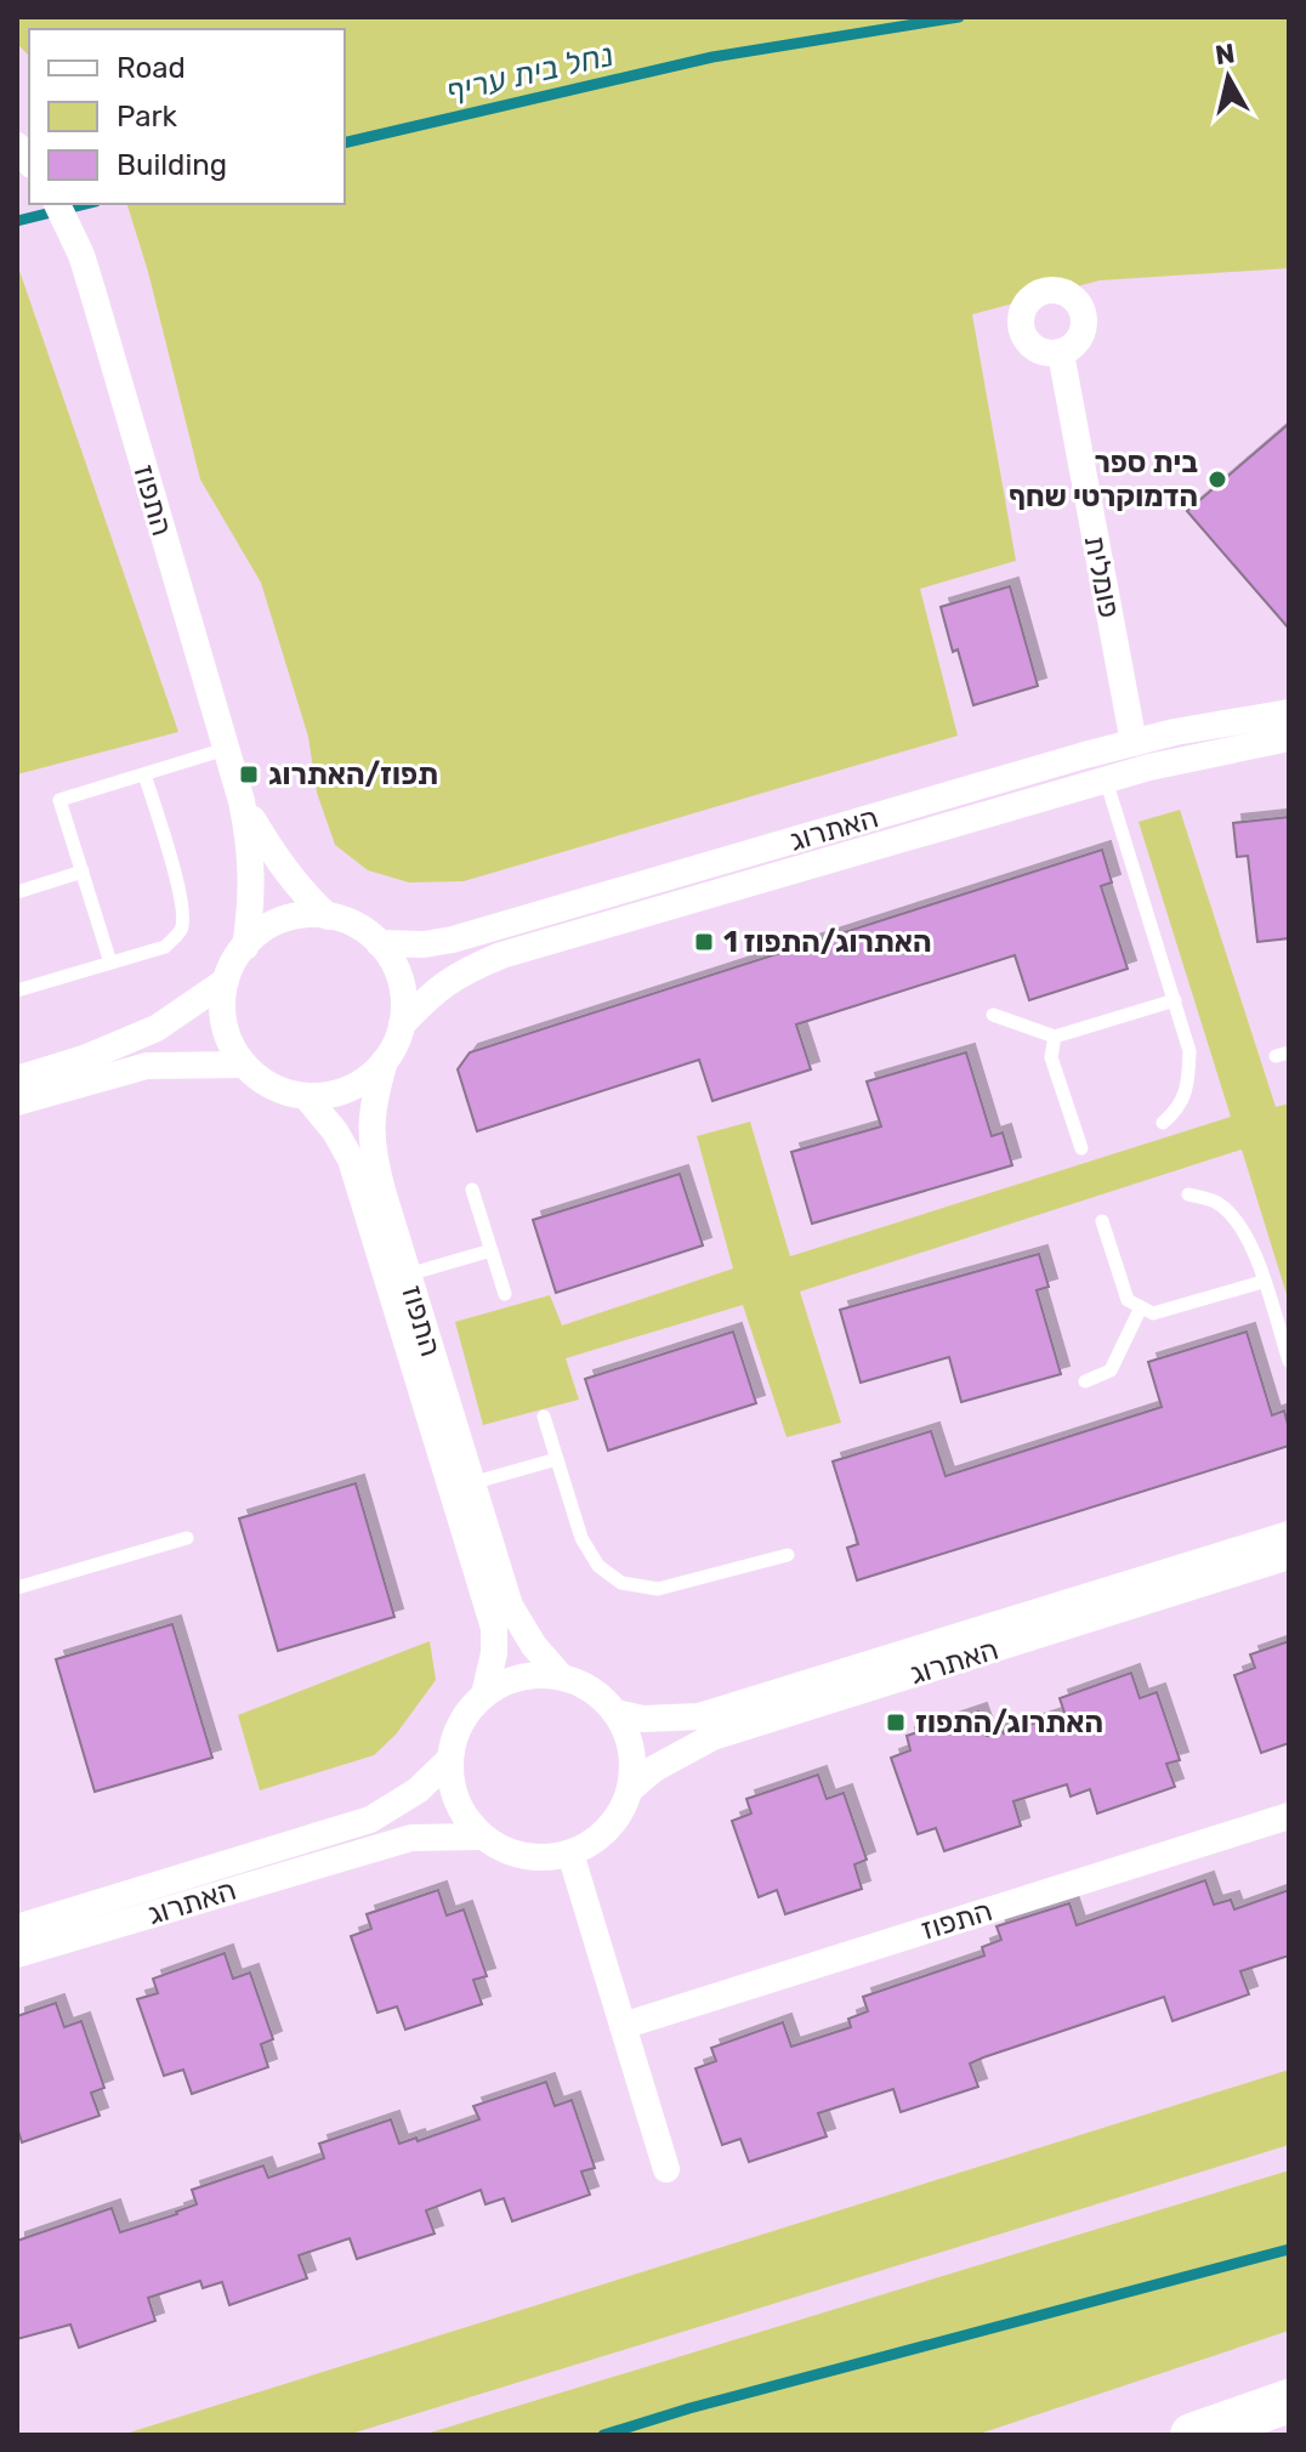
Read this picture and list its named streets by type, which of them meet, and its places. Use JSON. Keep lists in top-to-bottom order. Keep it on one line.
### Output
{"streets":{"street":["התפוז","פומלית","האתרוג"]},"crossings":[["התפוז","האתרוג"],["פומלית","האתרוג"]],"water":["נחל בית עריף"],"places":{"other":["בית ספר הדמוקרטי שחף"],"transit":["תפוז/האתרוג","האתרוג/התפוז 1","האתרוג/התפוז"]},"legend":["Road","Park","Building"],"north":"top"}
